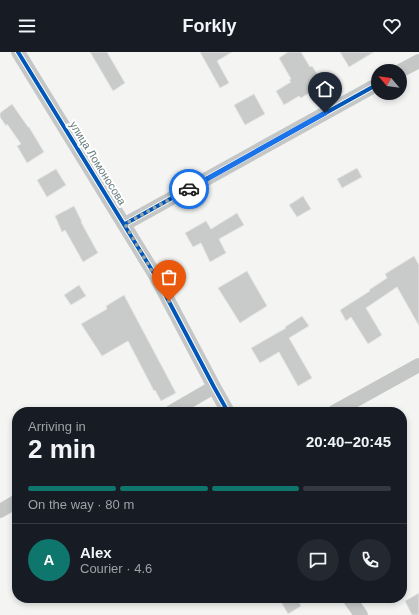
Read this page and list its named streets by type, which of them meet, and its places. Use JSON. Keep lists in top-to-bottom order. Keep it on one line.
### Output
{"streets":{"street":["улица Ломоносова"]},"north":"top left","page":{"header":"Forkly","heading":["2 min","Arriving in","20:40–20:45"],"panel":["Alex","Courier · 4.6"],"bar":"On the way · 80 m","round":"A"}}
